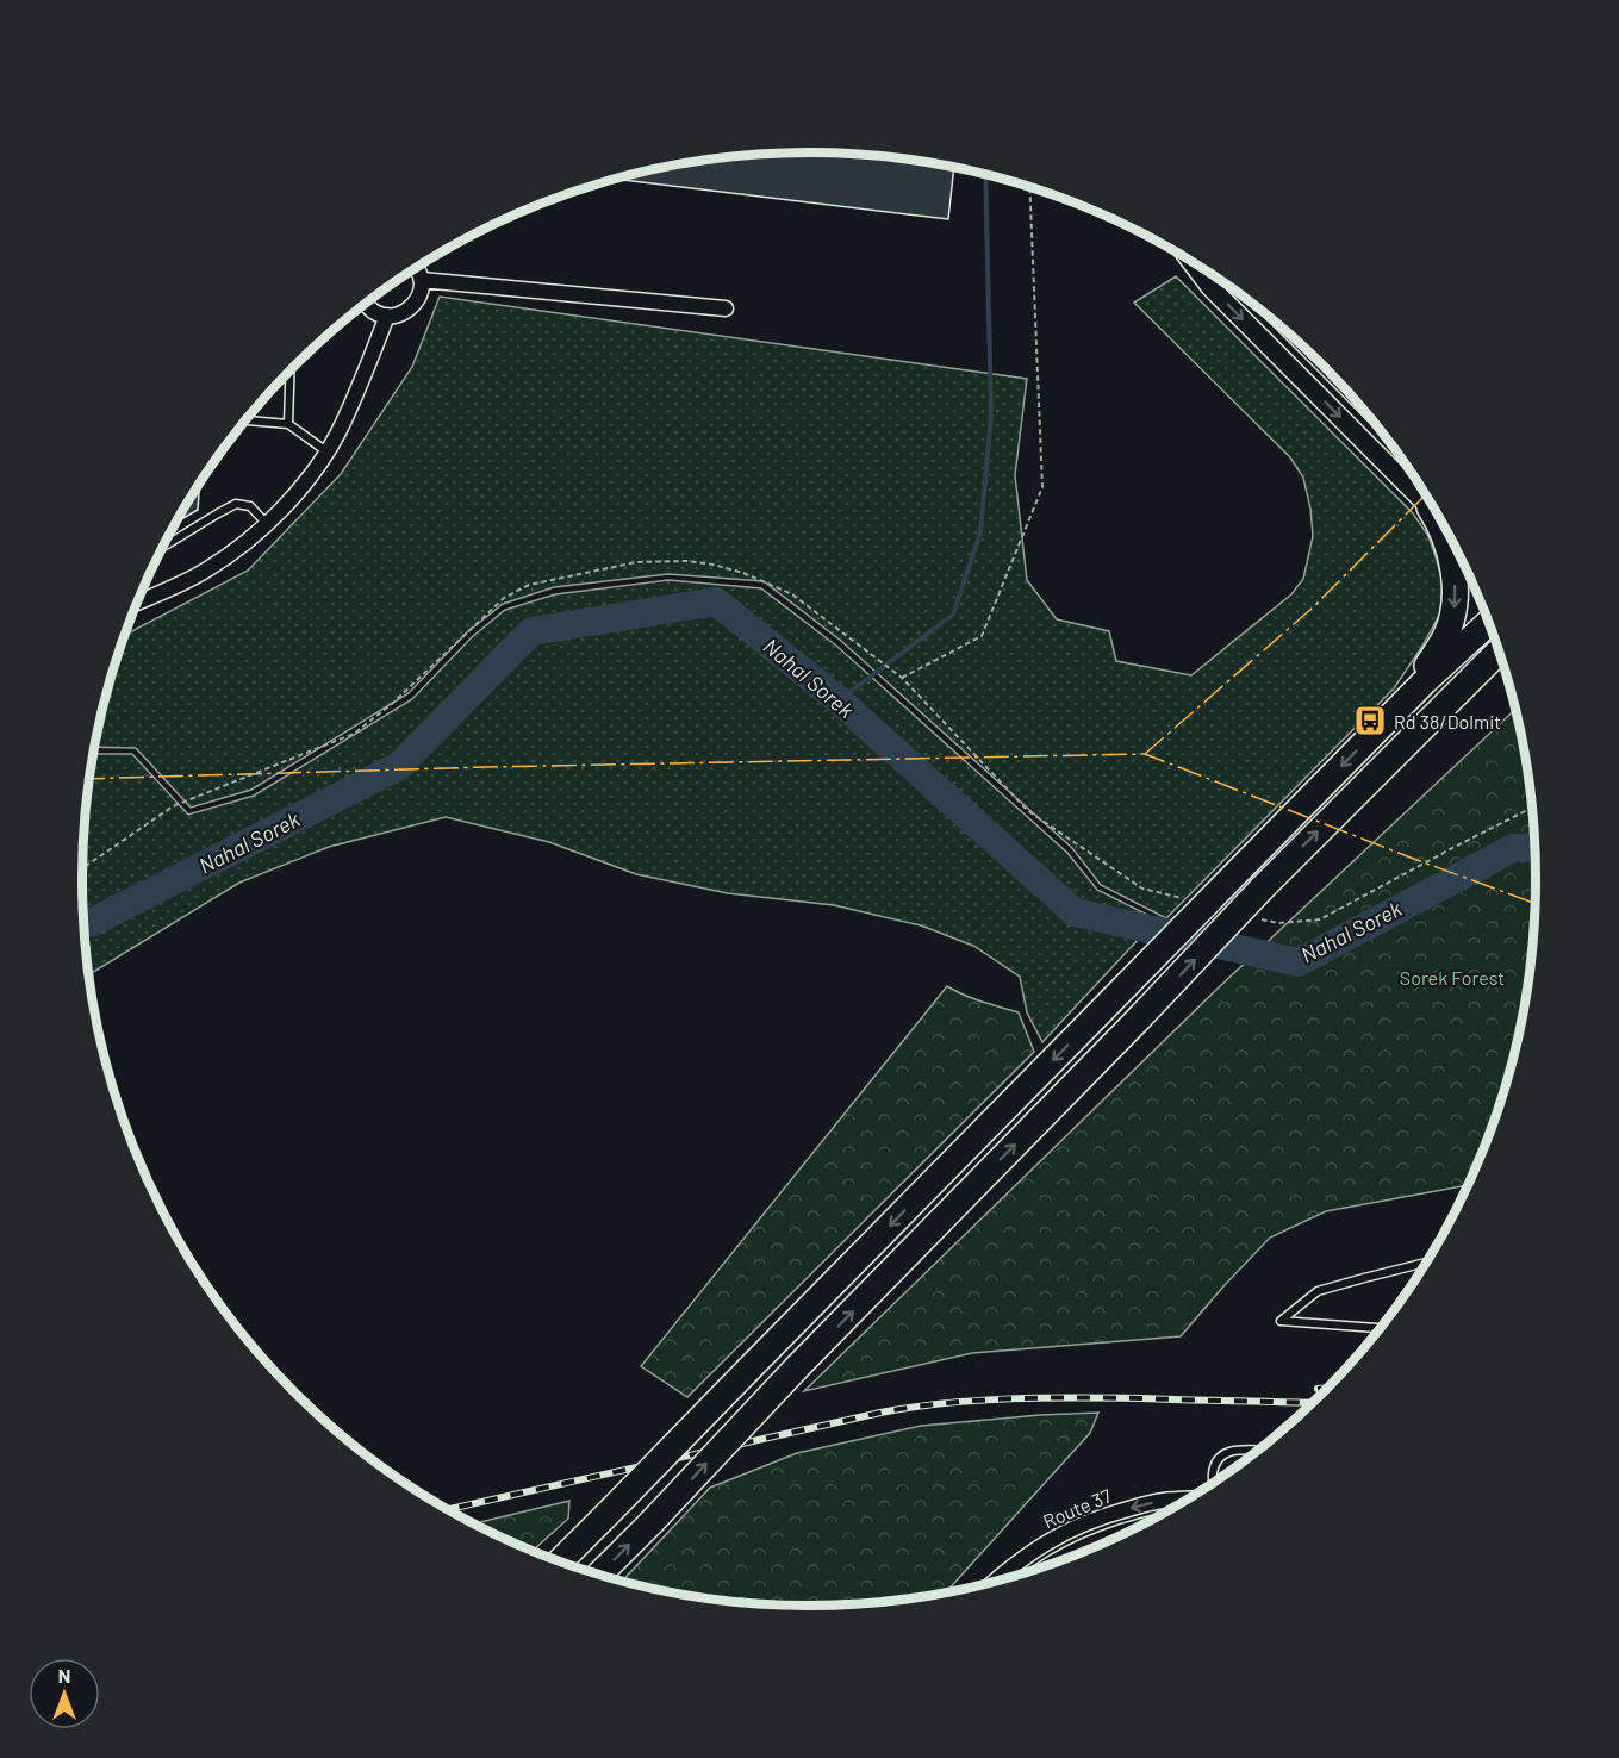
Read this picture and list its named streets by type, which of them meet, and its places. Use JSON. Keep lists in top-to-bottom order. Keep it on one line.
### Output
{"streets":{"street":["Route 37"]},"water":["Nahal Sorek"],"parks":["Sorek Forest"],"places":{"bus stop":["Rd 38/Dolmit"]},"north":"top"}
